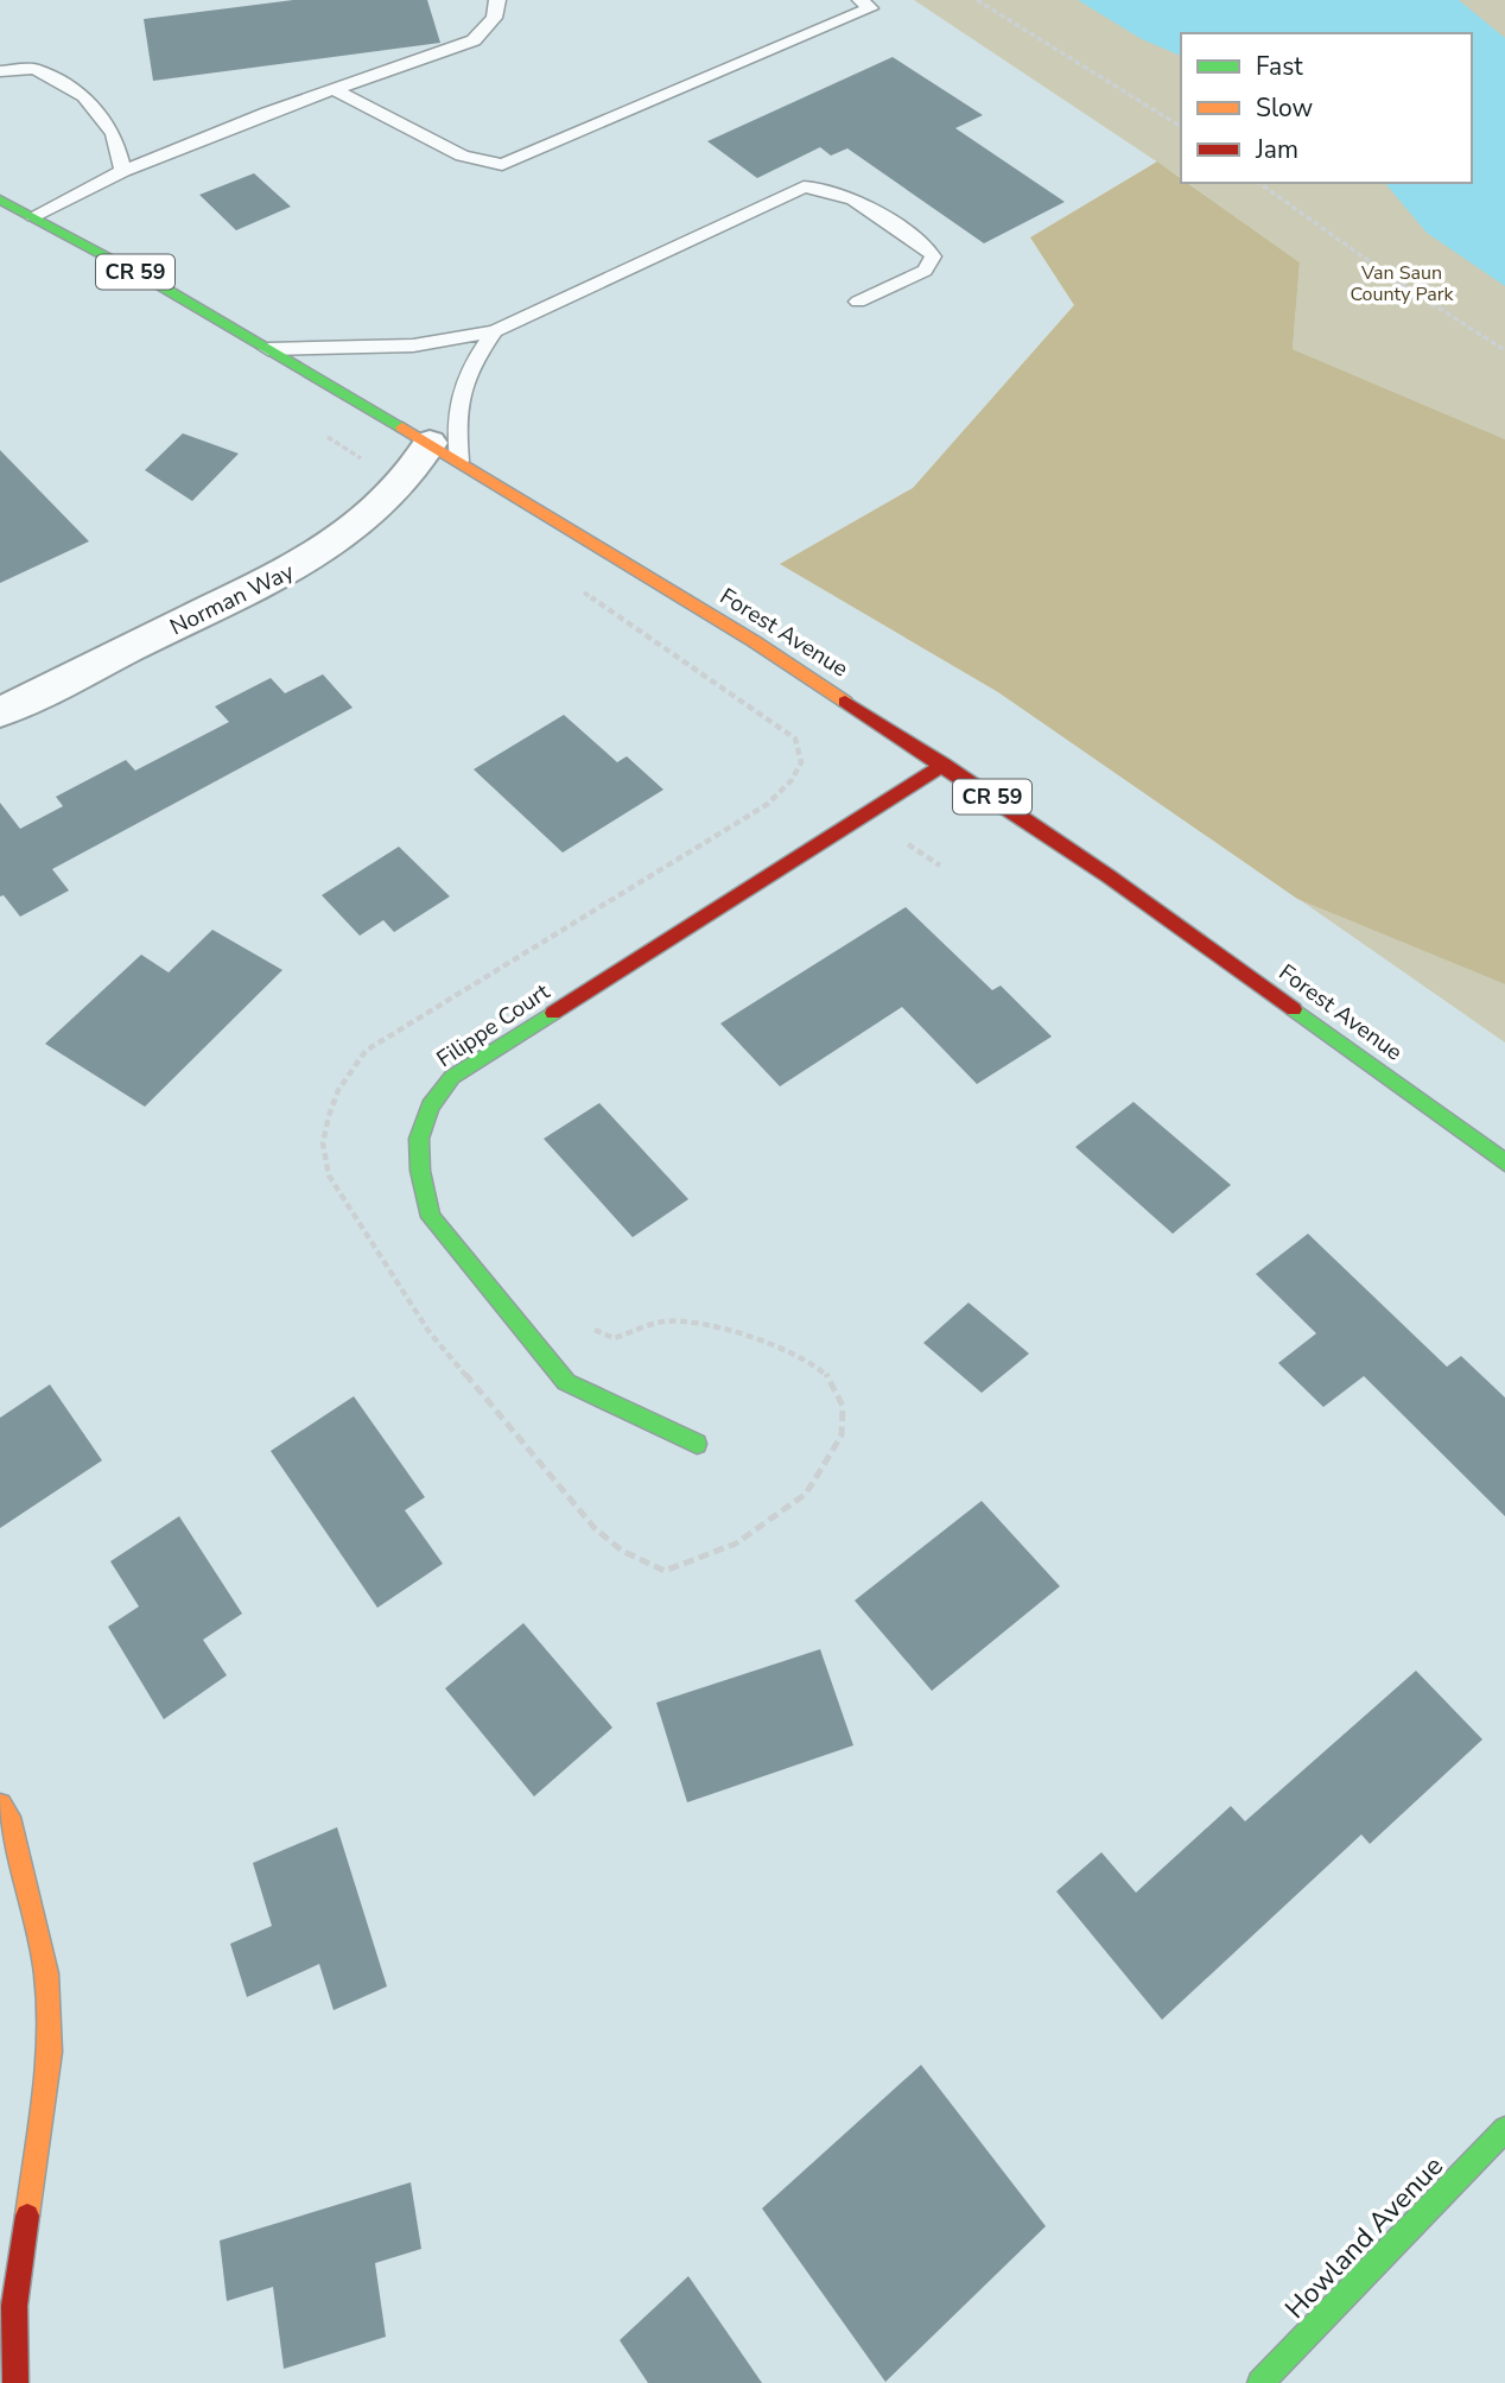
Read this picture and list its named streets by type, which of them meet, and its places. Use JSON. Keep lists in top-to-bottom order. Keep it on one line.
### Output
{"streets":{"main road":["CR 59","Forest Avenue","Filippe Court","Howland Avenue"],"street":["Norman Way"]},"crossings":[["Norman Way","Forest Avenue"],["Forest Avenue","Filippe Court"]],"parks":["Van Saun County Park"],"legend":["Fast","Slow","Jam"]}
